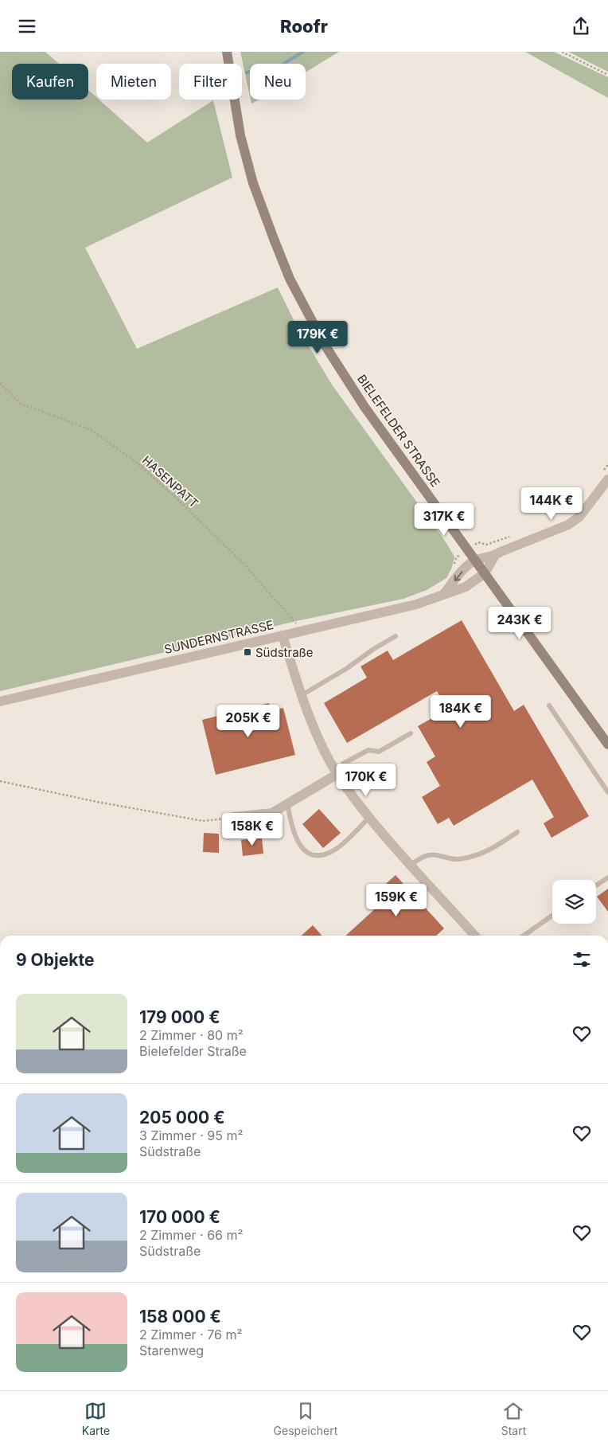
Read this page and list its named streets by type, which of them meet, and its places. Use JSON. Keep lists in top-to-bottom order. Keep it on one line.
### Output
{"streets":{"main road":["BIELEFELDER STRASSE"],"street":["SUNDERNSTRASSE"],"path":["HASENPATT"]},"crossings":[["BIELEFELDER STRASSE","SUNDERNSTRASSE"]],"places":{"transit":["Südstraße"]},"page":{"header":"Roofr","chip":["Kaufen","Mieten","Filter","Neu"],"price":["179K €","144K €","317K €","243K €","184K €","205K €","170K €","158K €","159K €"],"heading":"9 Objekte","list":[{"name":"179 000 €","note":"2 Zimmer · 80 m² · Bielefelder Straße"},{"name":"205 000 €","note":"3 Zimmer · 95 m² · Südstraße"},{"name":"170 000 €","note":"2 Zimmer · 66 m² · Südstraße"},{"name":"158 000 €","note":"2 Zimmer · 76 m² · Starenweg"}],"tabs":["Karte","Gespeichert","Start"]}}
